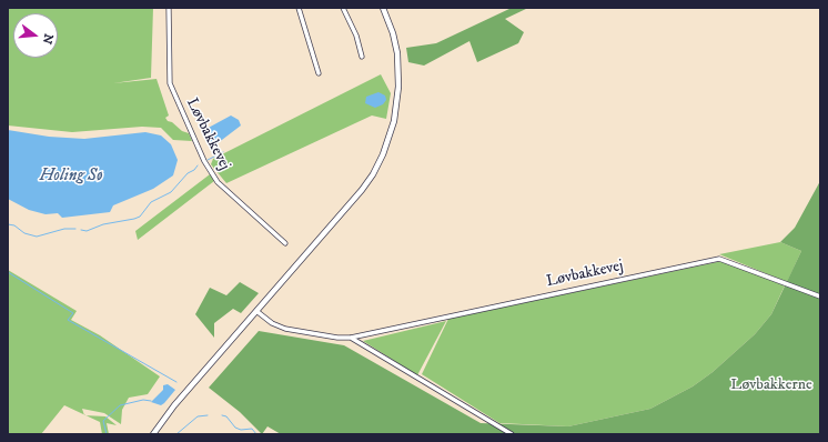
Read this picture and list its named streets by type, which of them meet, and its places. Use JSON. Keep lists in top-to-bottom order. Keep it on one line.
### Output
{"streets":{"street":["Løvbakkevej"]},"water":["Holing Sø"],"parks":["Løvbakkerne"],"north":"right"}
